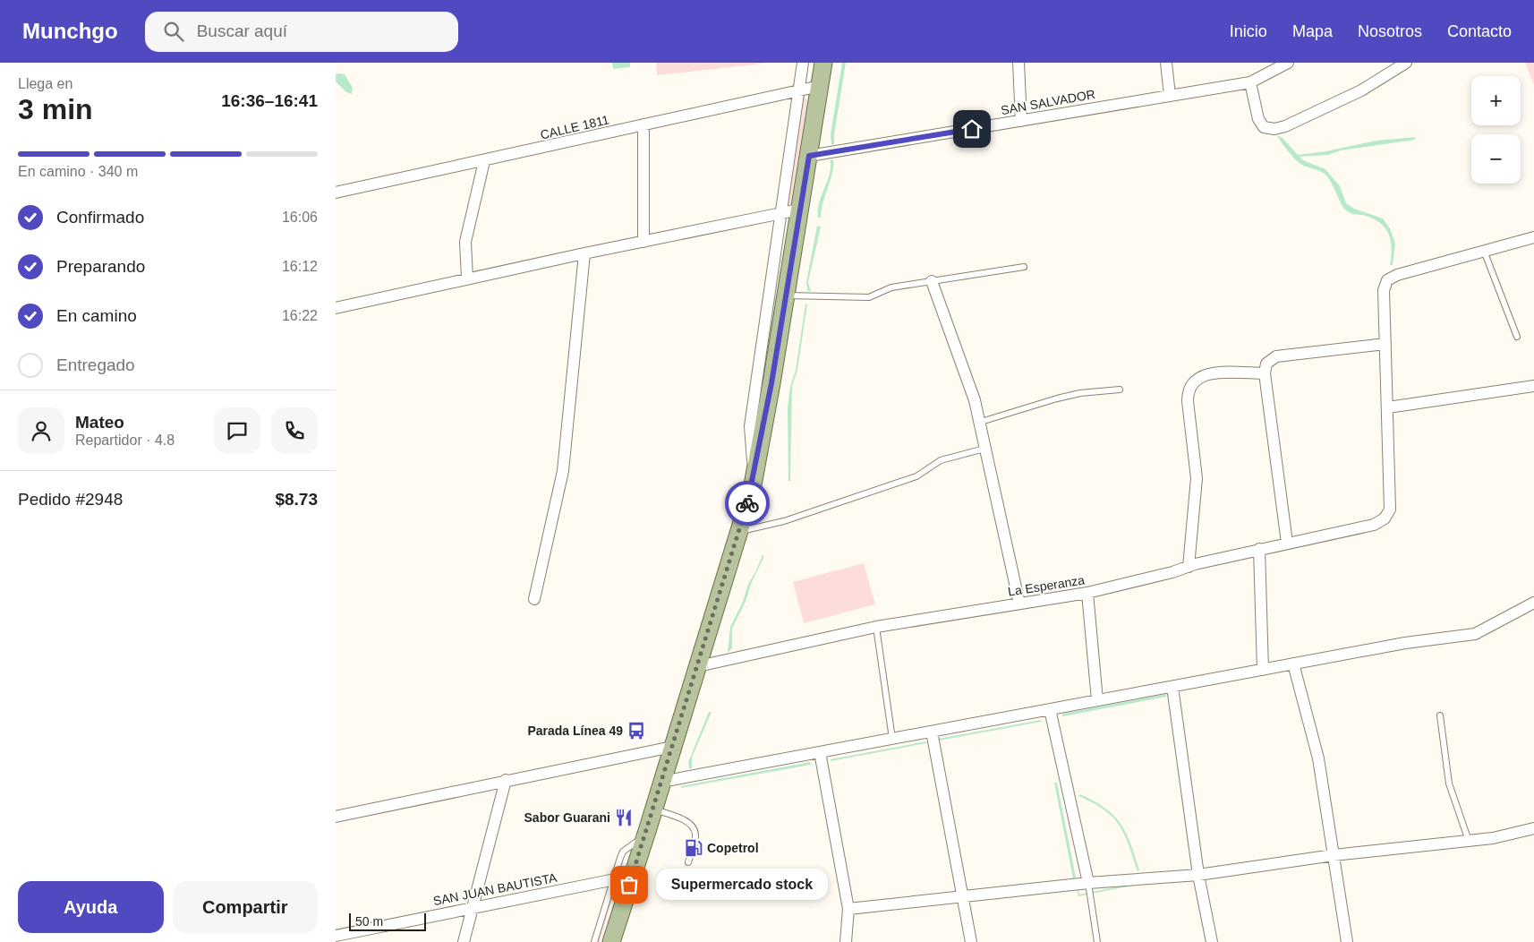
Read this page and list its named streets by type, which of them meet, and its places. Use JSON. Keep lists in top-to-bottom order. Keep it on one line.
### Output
{"streets":{"street":["SAN SALVADOR","CALLE 1811","La Esperanza","SAN JUAN BAUTISTA"]},"places":{"bus stop":["Parada Línea 49"],"restaurant":["Sabor Guarani"],"fuel station":["Copetrol"],"other":["Supermercado stock"]},"scale_bar":"50 m","page":{"header":"Munchgo","search":"Buscar aquí","nav":["Inicio","Mapa","Nosotros","Contacto"],"heading":["3 min","Llega en","16:36–16:41"],"panel":["Mateo","Repartidor · 4.8","Pedido #2948","$8.73"],"map_buttons":["+","−"],"bar":"En camino · 340 m","list":[["Confirmado","16:06"],["Preparando","16:12"],["En camino","16:22"],"Entregado"],"bubble":"Supermercado stock","buttons":["Ayuda","Compartir"],"scale":"50 m"}}
